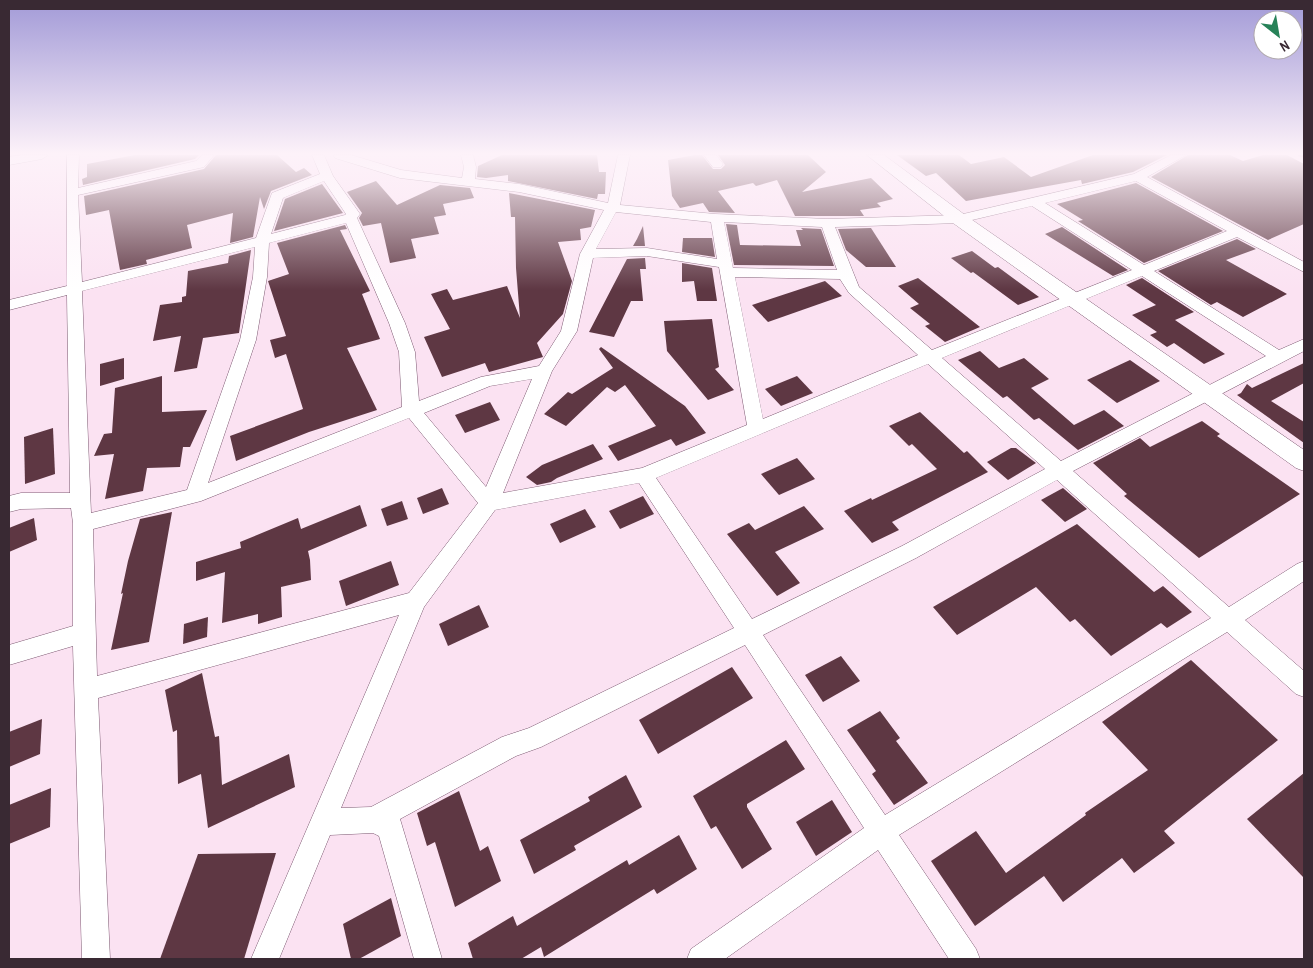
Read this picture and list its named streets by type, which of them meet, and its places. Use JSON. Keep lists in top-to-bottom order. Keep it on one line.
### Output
{"north":"bottom right"}
